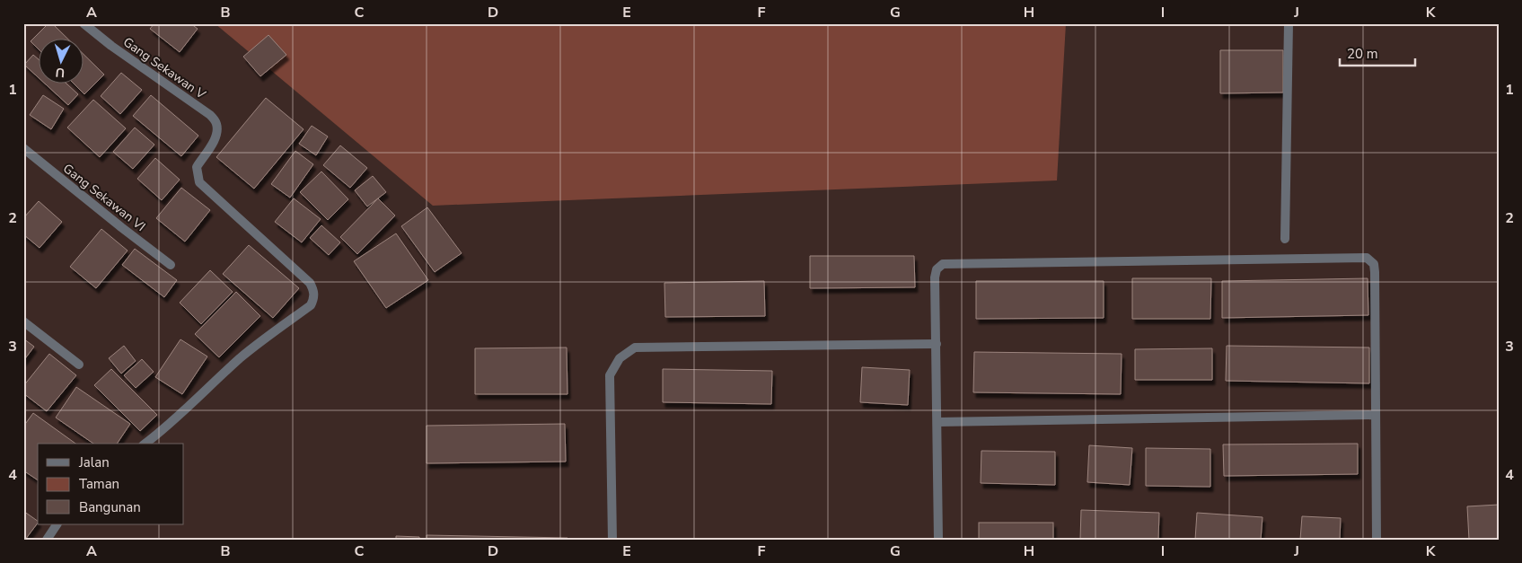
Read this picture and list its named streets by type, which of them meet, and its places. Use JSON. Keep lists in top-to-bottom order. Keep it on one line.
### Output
{"streets":{"street":["Gang Sekawan V","Gang Sekawan VI"]},"legend":["Jalan","Taman","Bangunan"],"scale_bar":"20 m","north":"bottom","grid":{"columns":["A","B","C","D","E","F","G","H","I","J","K"],"rows":["1","2","3","4"]}}
